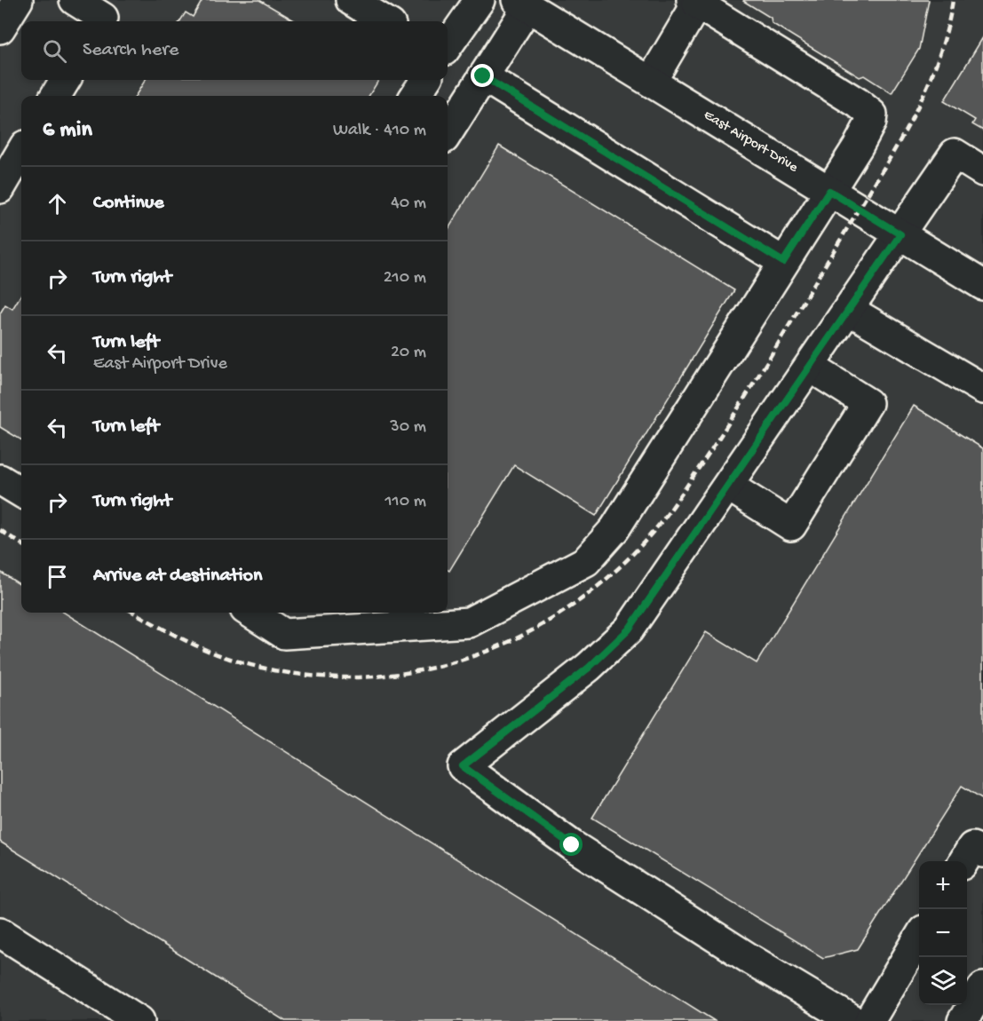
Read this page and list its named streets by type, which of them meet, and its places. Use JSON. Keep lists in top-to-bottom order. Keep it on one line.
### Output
{"streets":{"main road":["East Airport Drive"]},"page":{"search":"Search here","heading":["6 min","Walk · 410 m"],"list":[["Continue","40 m"],["Turn right","210 m"],["Turn left","East Airport Drive","20 m"],["Turn left","30 m"],["Turn right","110 m"],"Arrive at destination"],"map_buttons":["+","−"]}}
